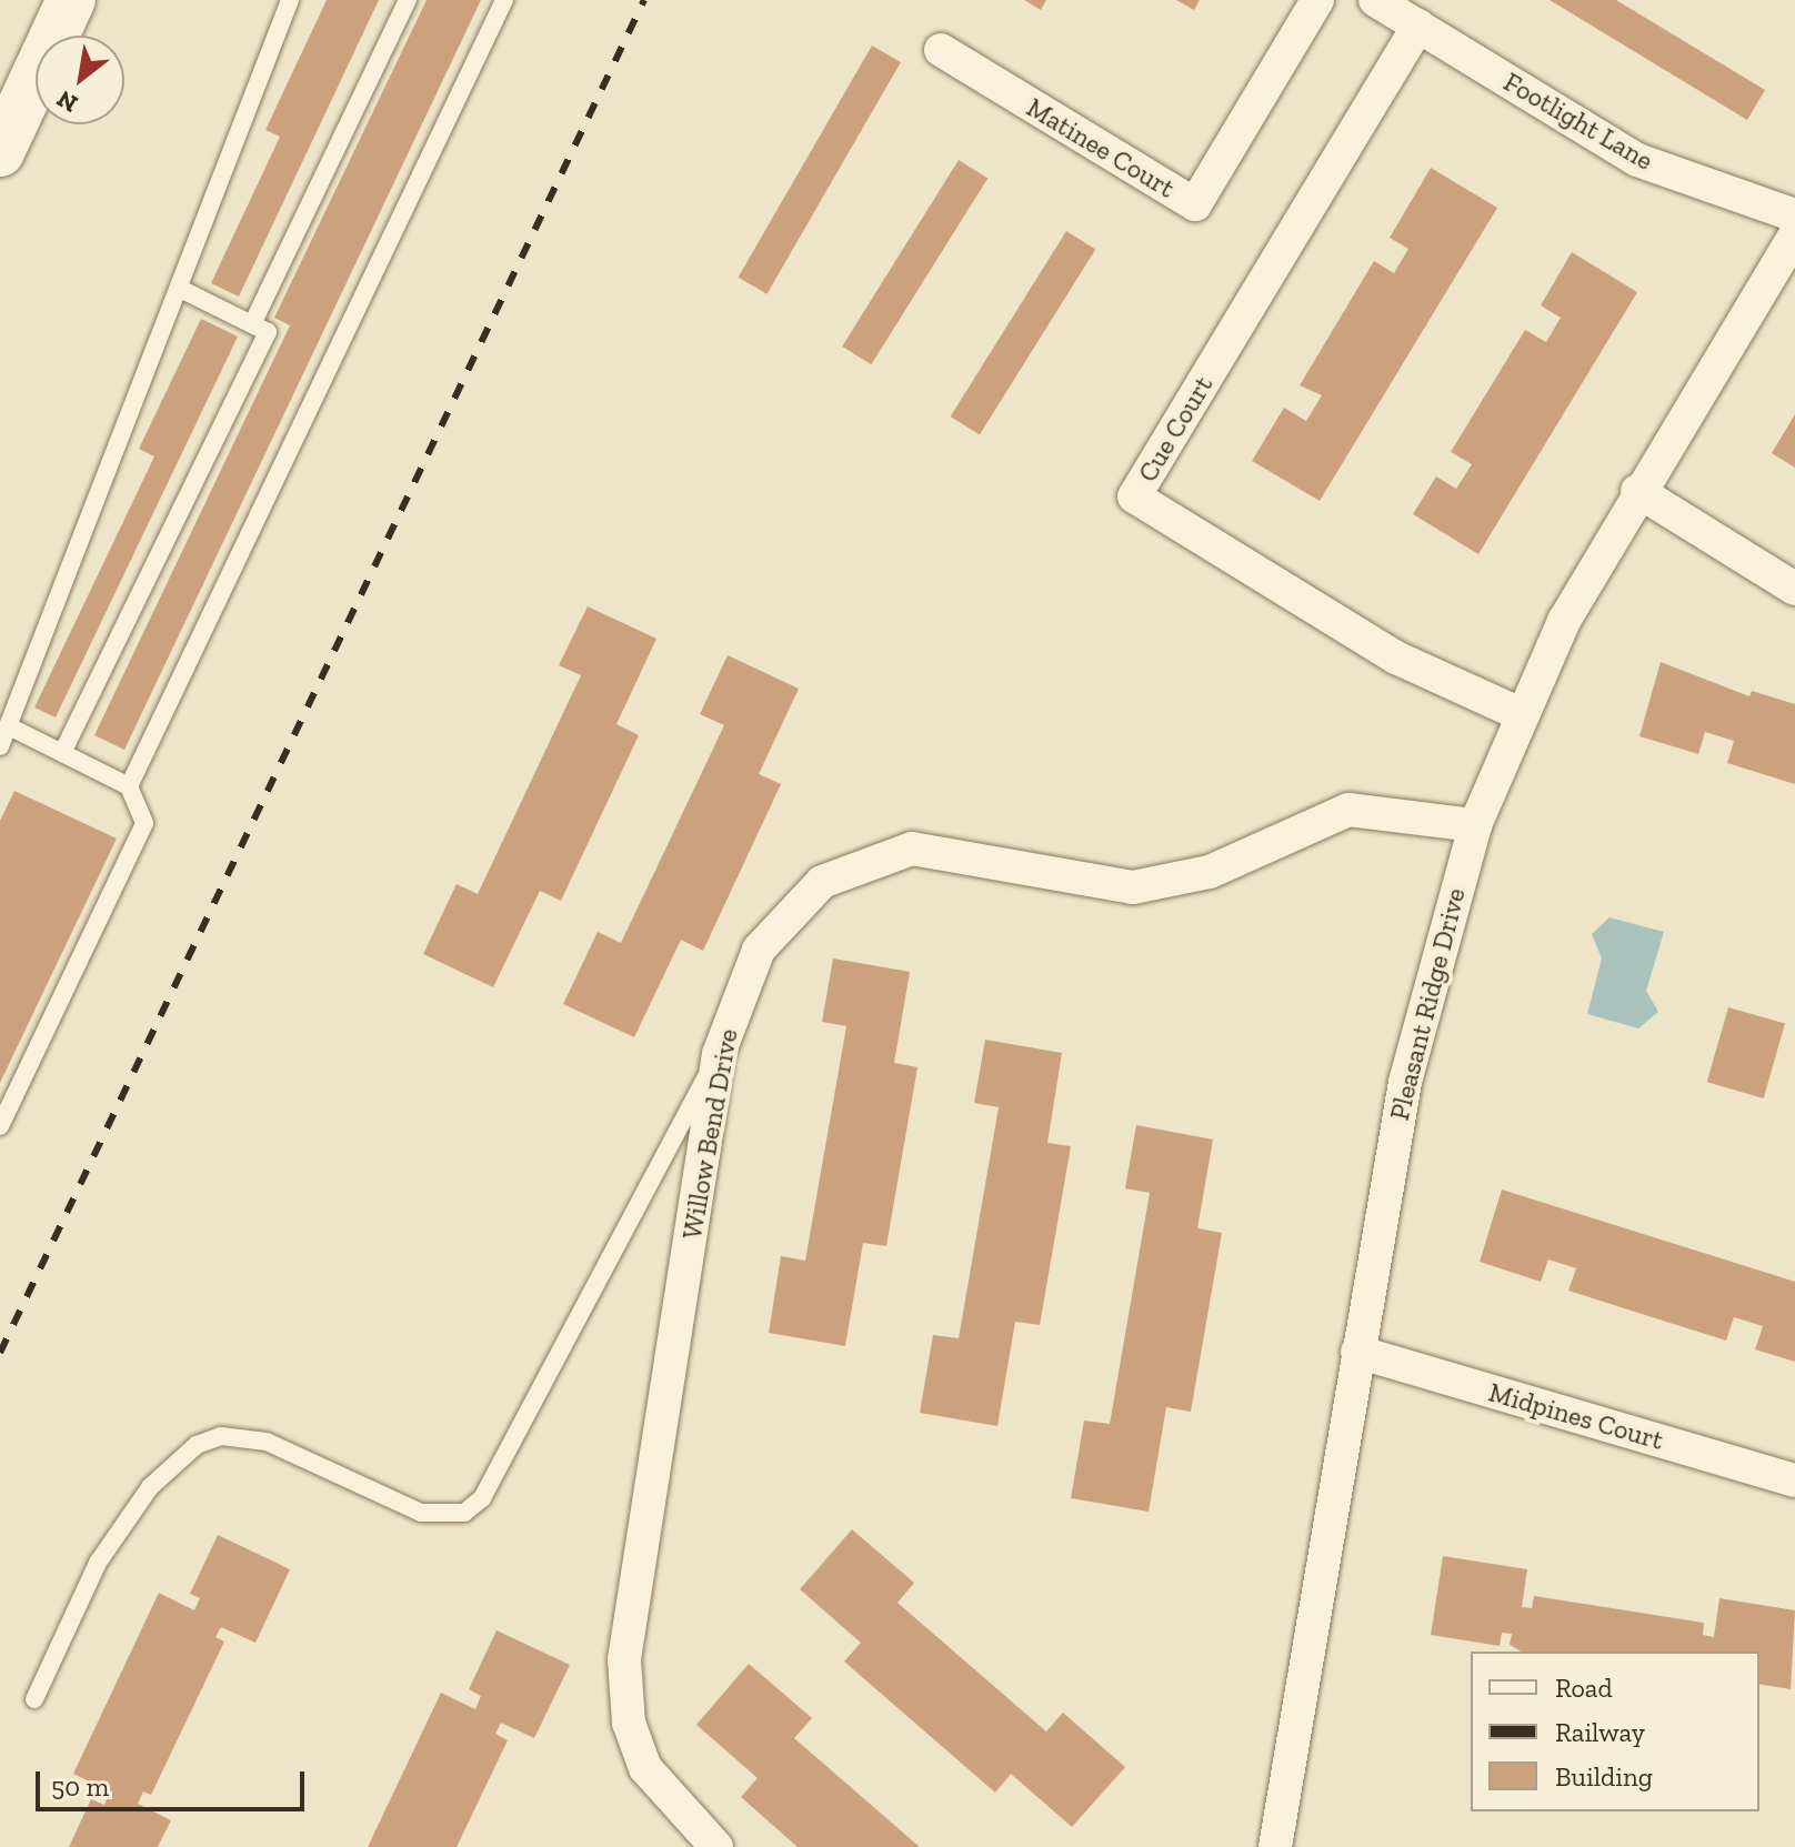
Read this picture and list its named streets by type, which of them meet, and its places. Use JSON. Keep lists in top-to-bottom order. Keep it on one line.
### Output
{"streets":{"street":["Footlight Lane","Matinee Court","Cue Court","Pleasant Ridge Drive","Willow Bend Drive","Midpines Court"]},"crossings":[["Footlight Lane","Cue Court"],["Cue Court","Pleasant Ridge Drive"],["Pleasant Ridge Drive","Willow Bend Drive"],["Pleasant Ridge Drive","Midpines Court"]],"legend":["Road","Railway","Building"],"scale_bar":"50 m","north":"bottom left"}
